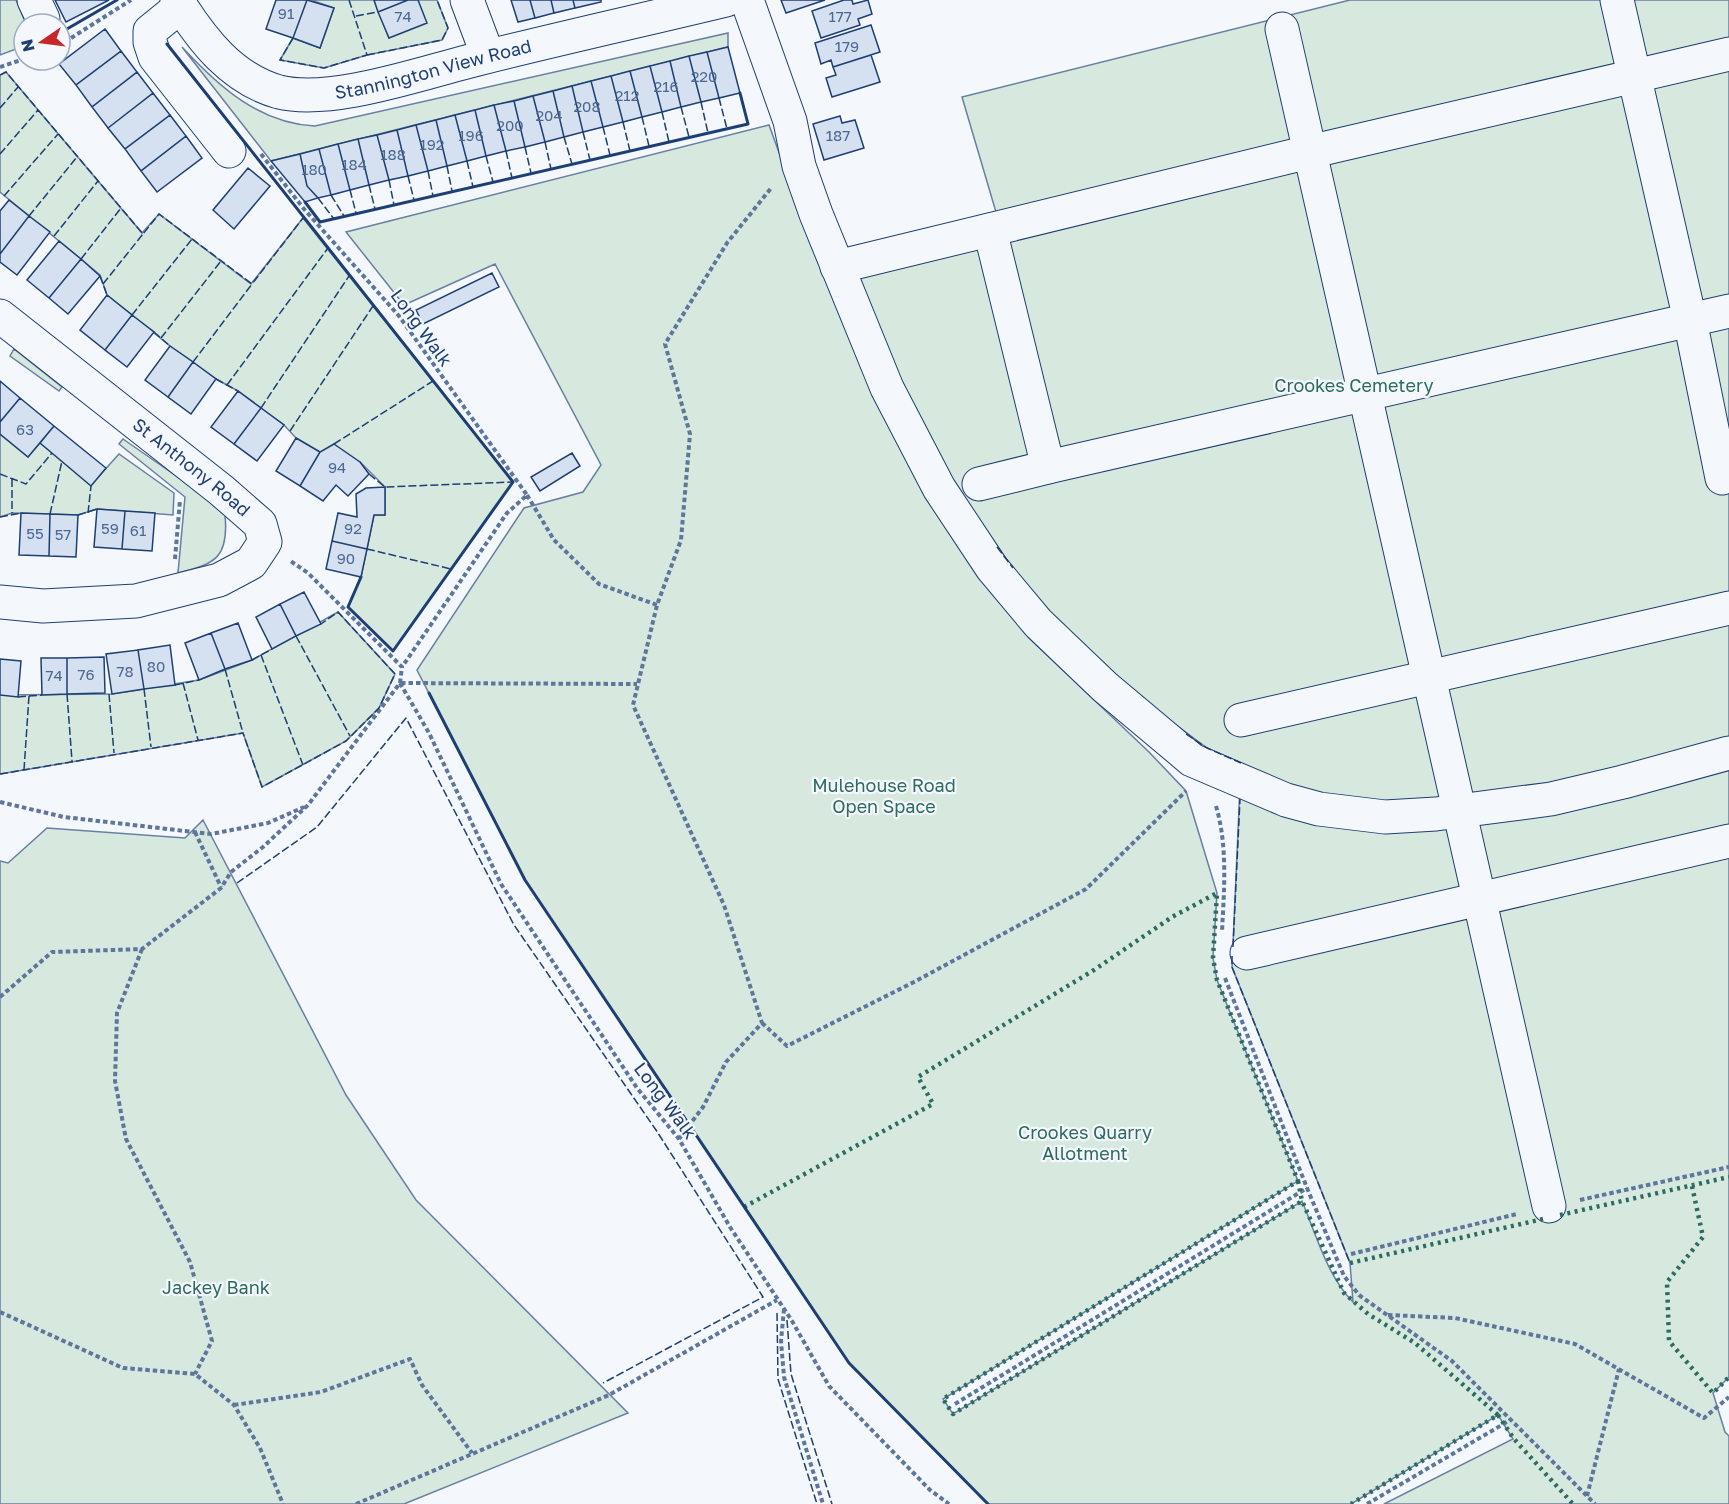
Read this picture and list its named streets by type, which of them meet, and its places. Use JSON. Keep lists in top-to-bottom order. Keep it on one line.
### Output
{"streets":{"street":["Stannington View Road","St Anthony Road"],"path":["Long Walk"]},"parks":["Crookes Cemetery","Mulehouse Road Open Space","Crookes Quarry Allotment","Jackey Bank"],"house_numbers":["91","74","177","179","220","216","212","208","204","200","196","187","192","188","184","180","63","94","59","92","61","55","57","90","80","78","76","74"],"north":"left"}
